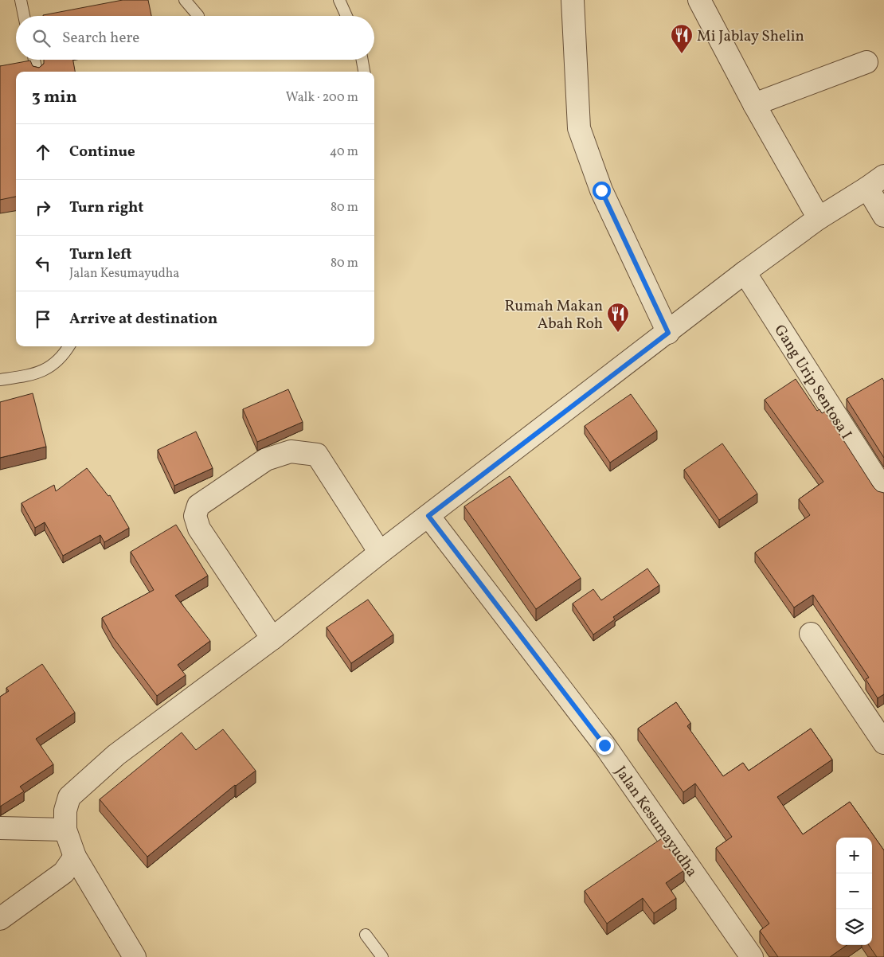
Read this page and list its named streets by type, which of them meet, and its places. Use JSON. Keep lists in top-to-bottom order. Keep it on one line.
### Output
{"streets":{"street":["Gang Urip Sentosa I","Jalan Kesumayudha"]},"places":{"restaurant":["Mi Jablay Shelin","Rumah Makan Abah Roh"]},"page":{"search":"Search here","heading":["3 min","Walk · 200 m"],"list":[["Continue","40 m"],["Turn right","80 m"],["Turn left","Jalan Kesumayudha","80 m"],"Arrive at destination"],"map_buttons":["+","−"]}}
